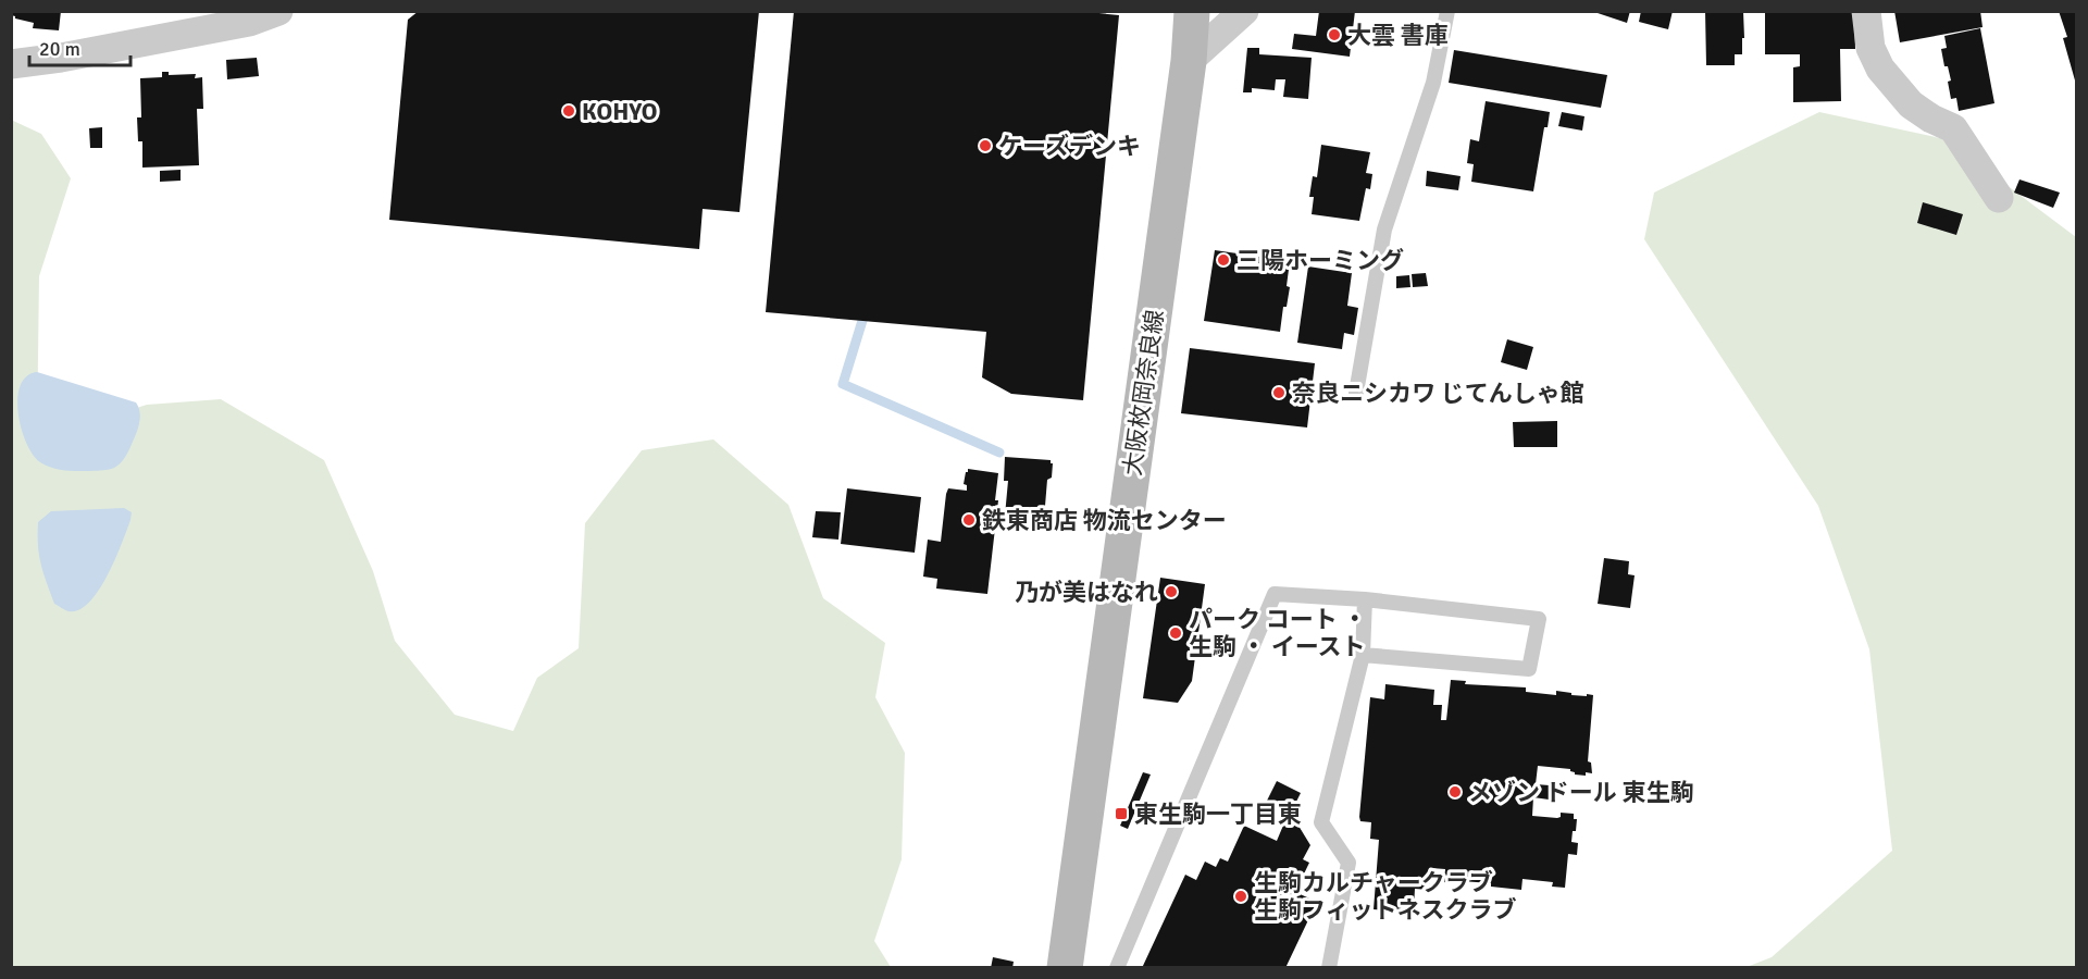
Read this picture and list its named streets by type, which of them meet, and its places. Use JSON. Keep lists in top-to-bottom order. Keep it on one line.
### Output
{"streets":{"main road":["大阪枚岡奈良線"]},"places":{"other":["大雲 書庫","KOHYO","ケーズデンキ","三陽ホーミング","奈良ニシカワ じてんしゃ館","鉄東商店 物流センター","乃が美はなれ","パーク コート ・ 生駒 ・ イースト","メゾン ドール 東生駒","生駒カルチャークラブ 生駒フィットネスクラブ"],"transit":["東生駒一丁目東"]},"scale_bar":"20 m"}
